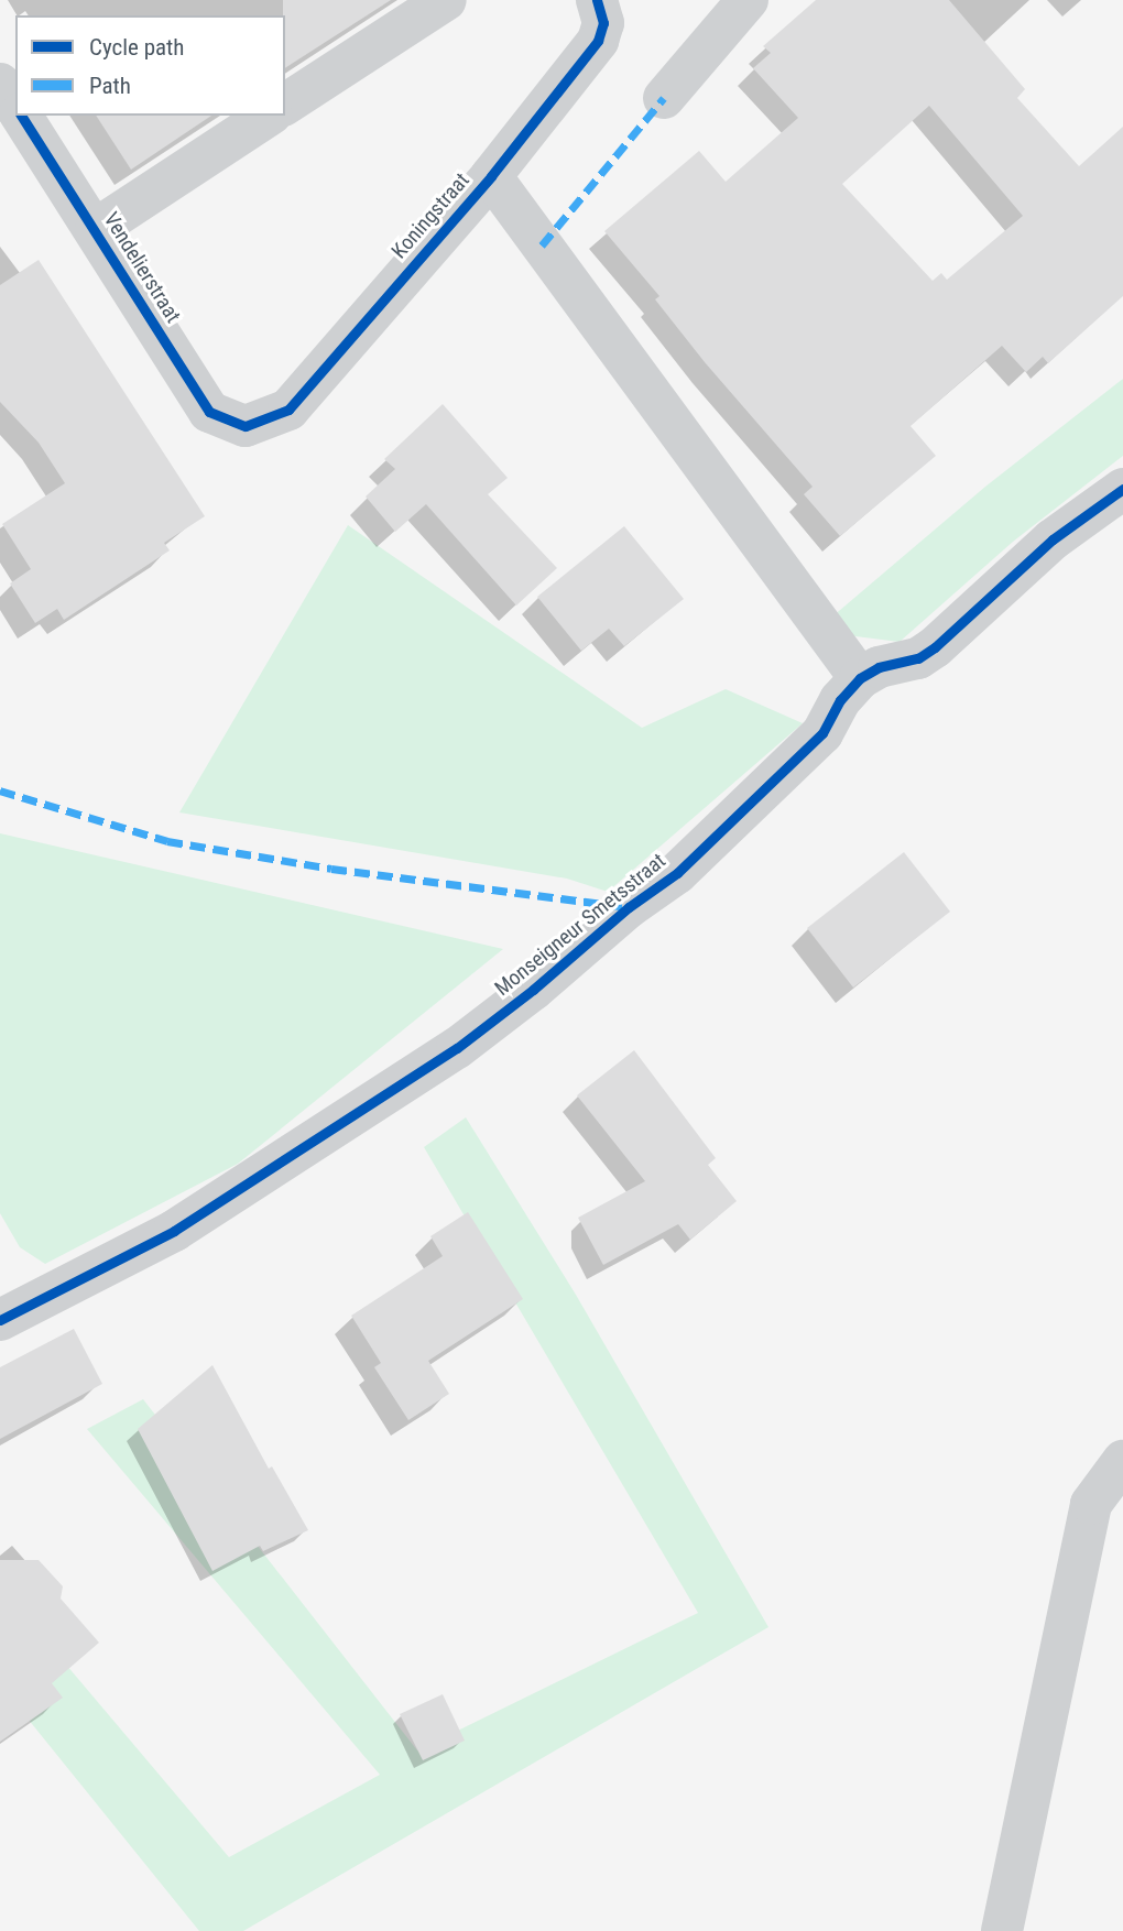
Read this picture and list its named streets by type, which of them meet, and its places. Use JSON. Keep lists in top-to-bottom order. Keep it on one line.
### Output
{"streets":{"street":["Koningstraat","Vendelierstraat","Monseigneur Smetsstraat"]},"crossings":[["Koningstraat","Vendelierstraat"],["Koningstraat","Monseigneur Smetsstraat"]],"legend":["Cycle path","Path"]}
